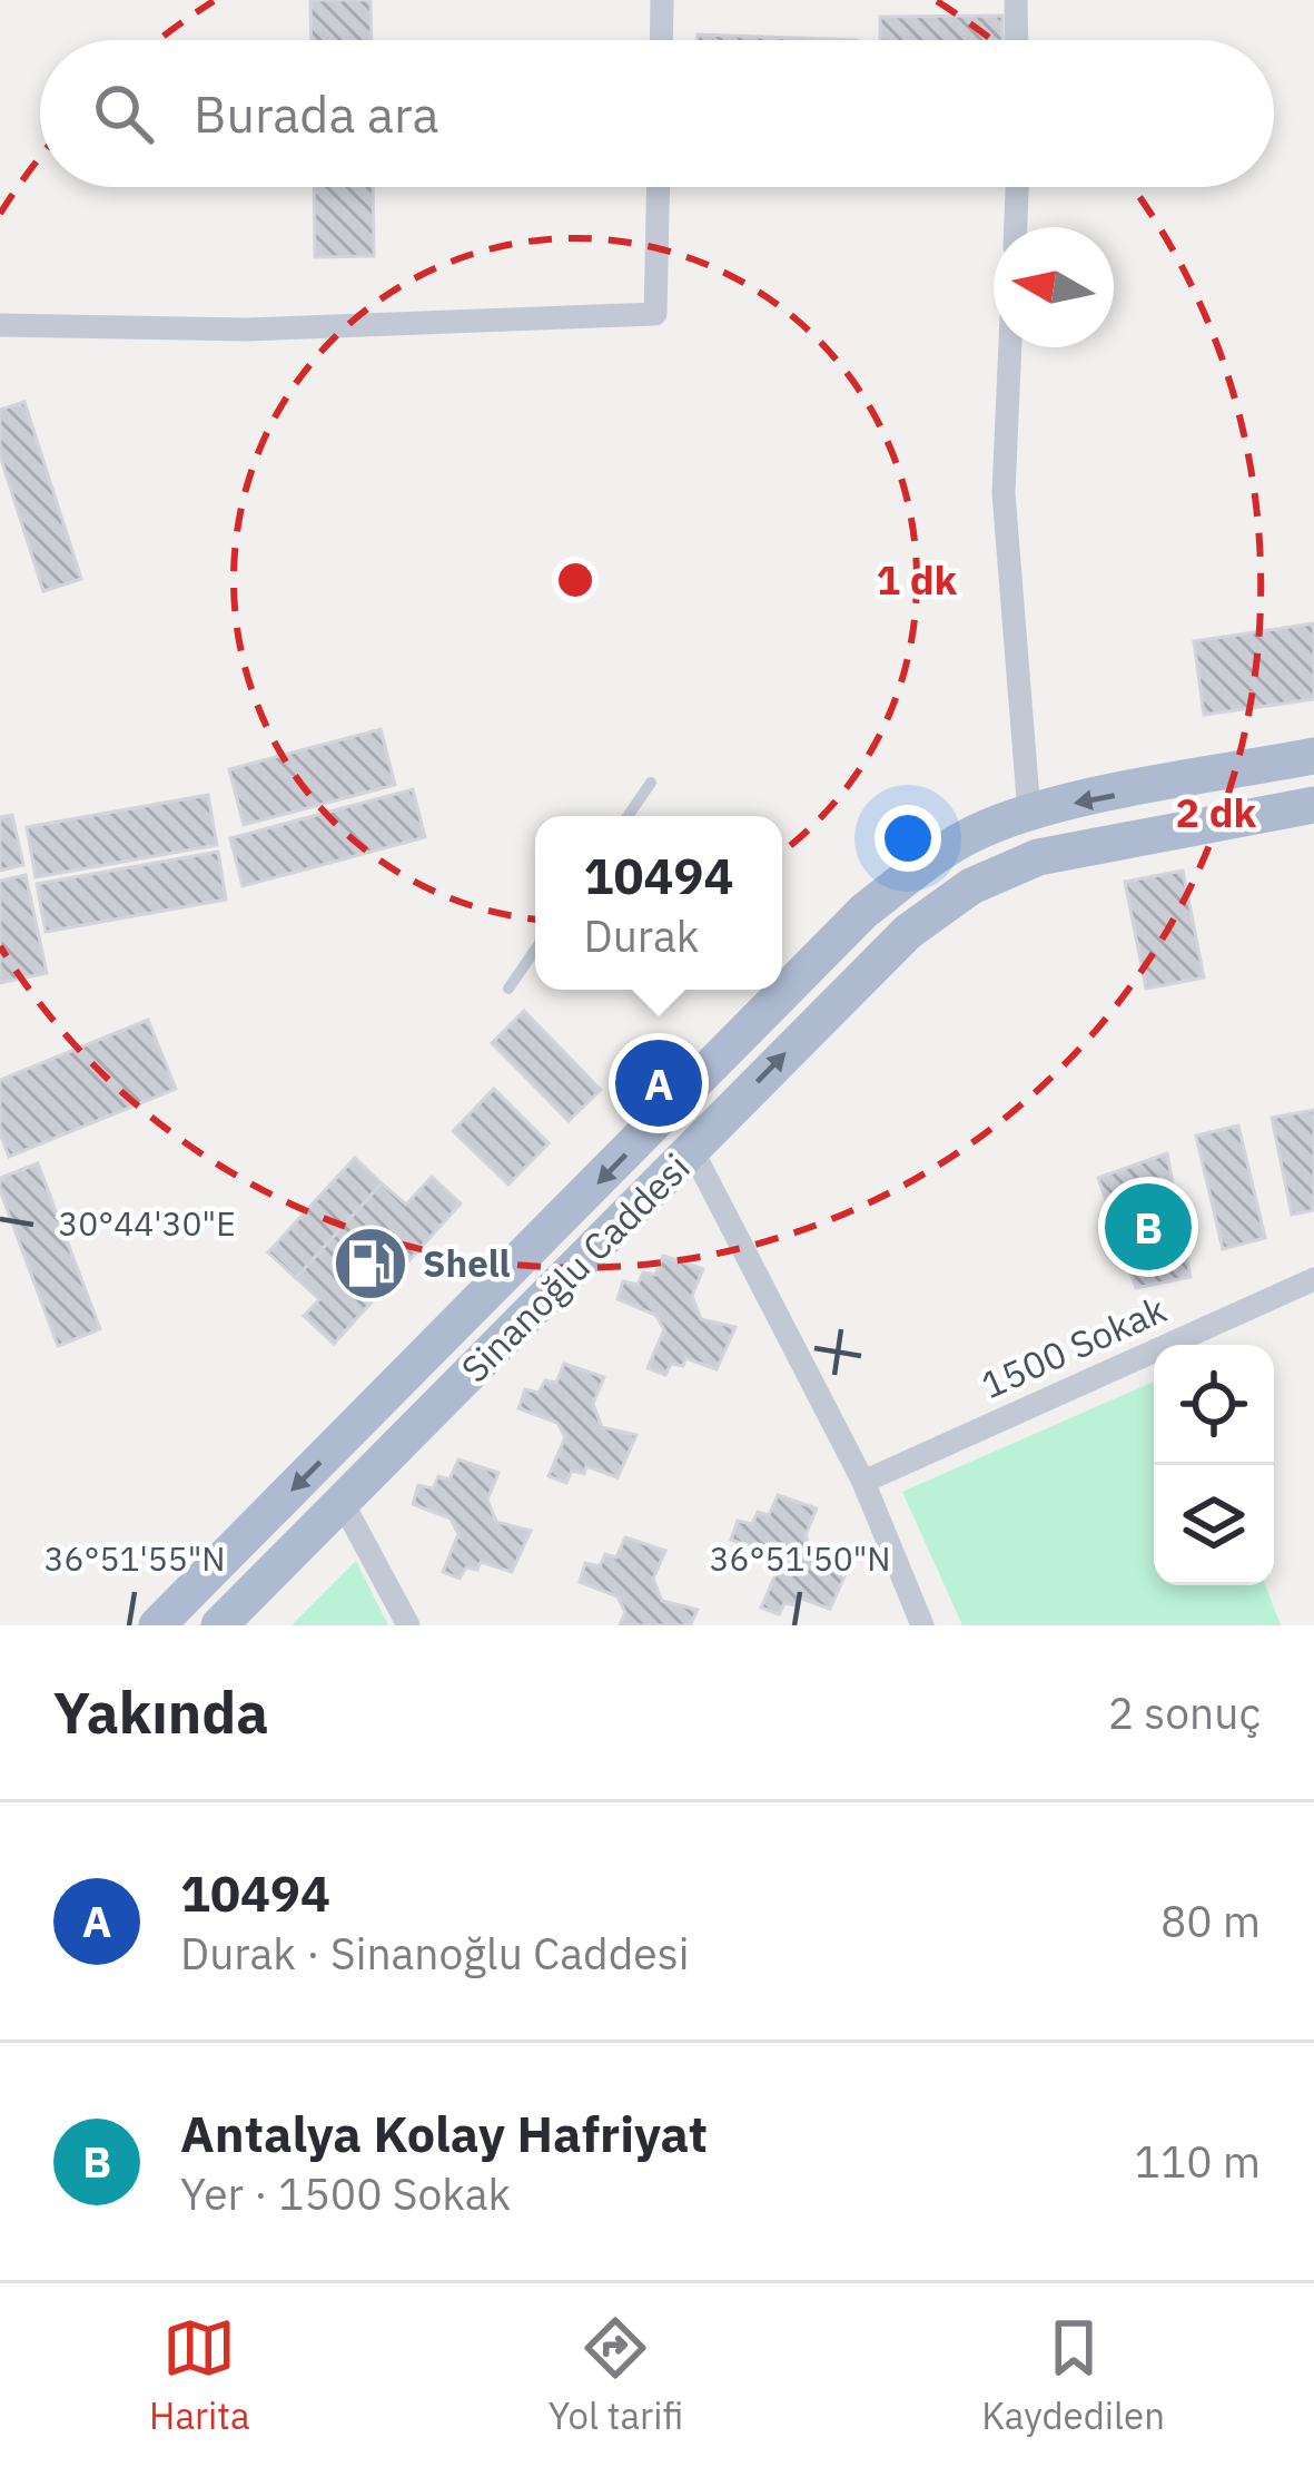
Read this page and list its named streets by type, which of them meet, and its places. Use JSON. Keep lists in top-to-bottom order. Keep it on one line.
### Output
{"streets":{"main road":["Si̇nanoğlu Caddesi"],"street":["1500 Sokak"]},"places":{"fuel station":["Shell"]},"north":"left","page":{"search":"Burada ara","popup":["10494","Durak"],"pins":["A","B"],"heading":["Yakında","2 sonuç"],"list":[{"mark":"A","name":"10494","note":"Durak · Si̇nanoğlu Caddesi","value":"80 m"},{"mark":"B","name":"Antalya Kolay Hafriyat","note":"Yer · 1500 Sokak","value":"110 m"}],"nav":["Harita","Yol tarifi","Kaydedilen"]},"coordinates":["30°44'30\"E","36°51'55\"N","36°51'50\"N"],"rings":["1 dk","2 dk"]}
